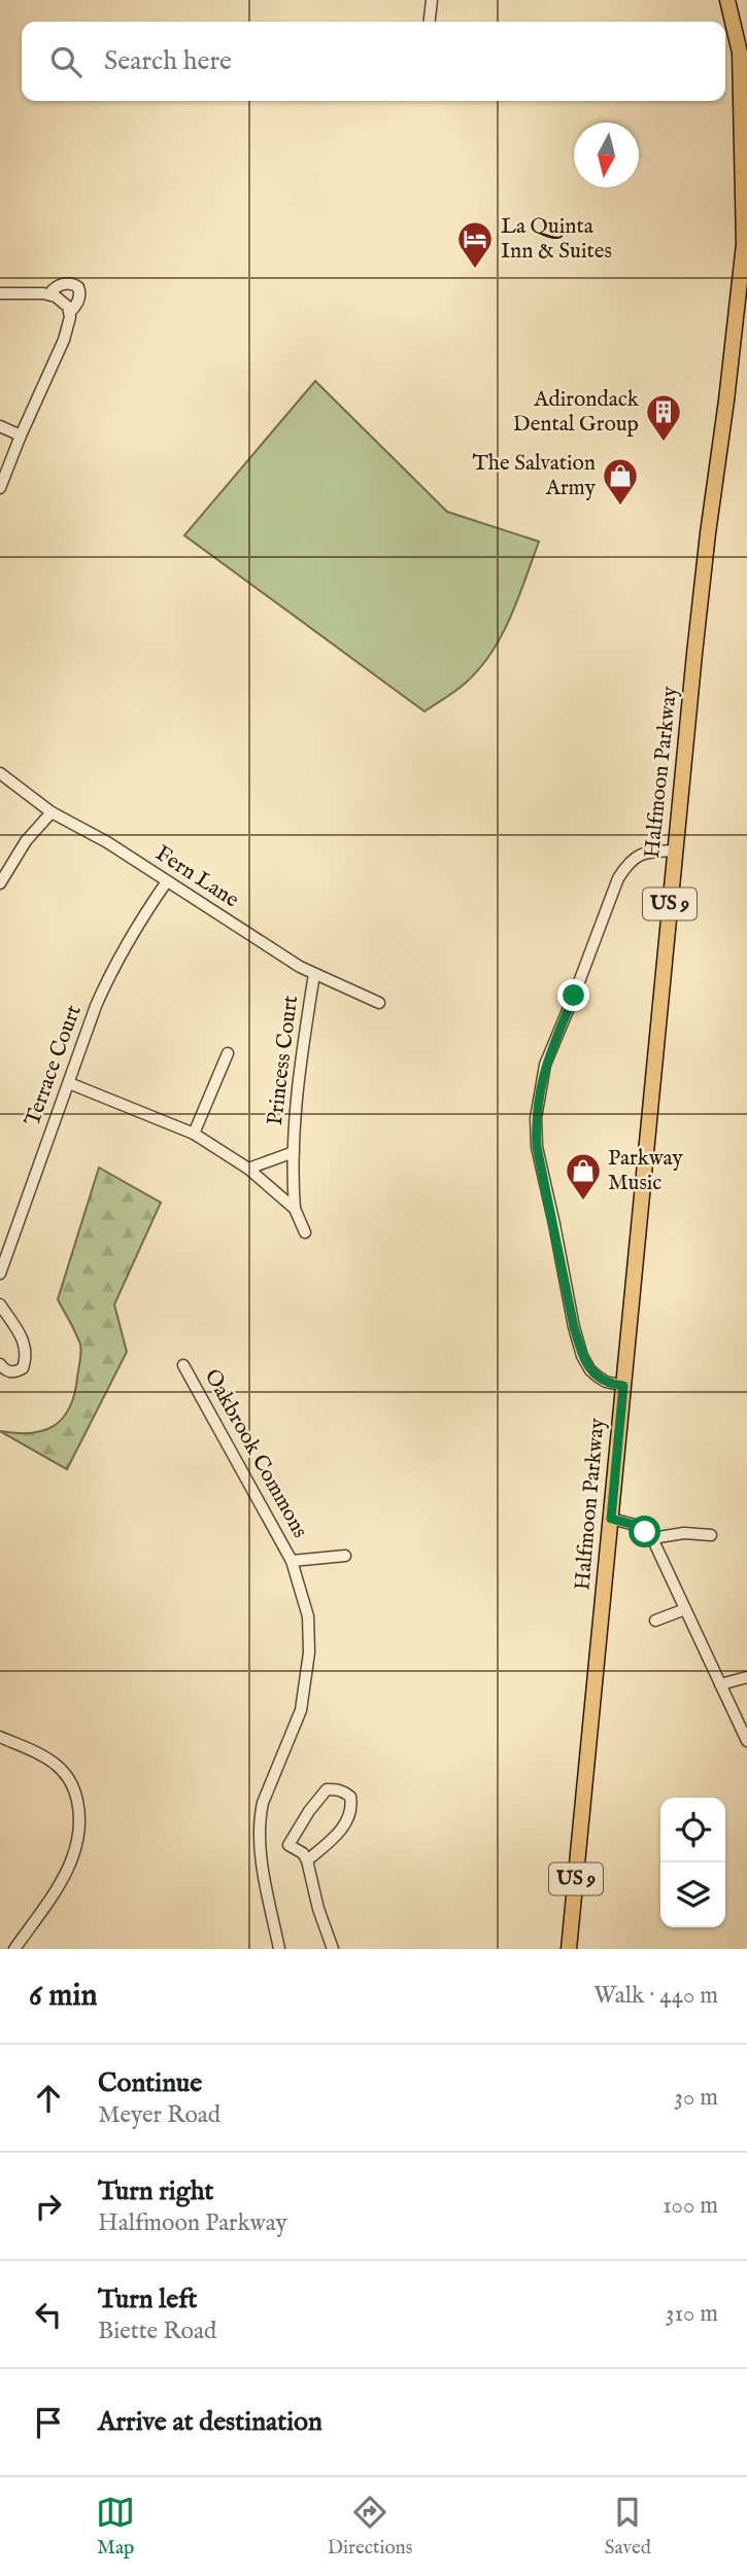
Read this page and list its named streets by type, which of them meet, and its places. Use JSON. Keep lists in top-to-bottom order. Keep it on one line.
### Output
{"streets":{"main road":["Halfmoon Parkway","US 9"],"street":["Fern Lane","Princess Court","Terrace Court","Oakbrook Commons"]},"crossings":[["Fern Lane","Princess Court"],["Fern Lane","Terrace Court"],["Princess Court","Terrace Court"]],"places":{"hotel":["La Quinta Inn & Suites"],"building":["Adirondack Dental Group"],"shop":["The Salvation Army","Parkway Music"]},"north":"bottom","page":{"search":"Search here","heading":["6 min","Walk · 440 m"],"list":[["Continue","Meyer Road","30 m"],["Turn right","Halfmoon Parkway","100 m"],["Turn left","Biette Road","310 m"],"Arrive at destination"],"nav":["Map","Directions","Saved"]}}
